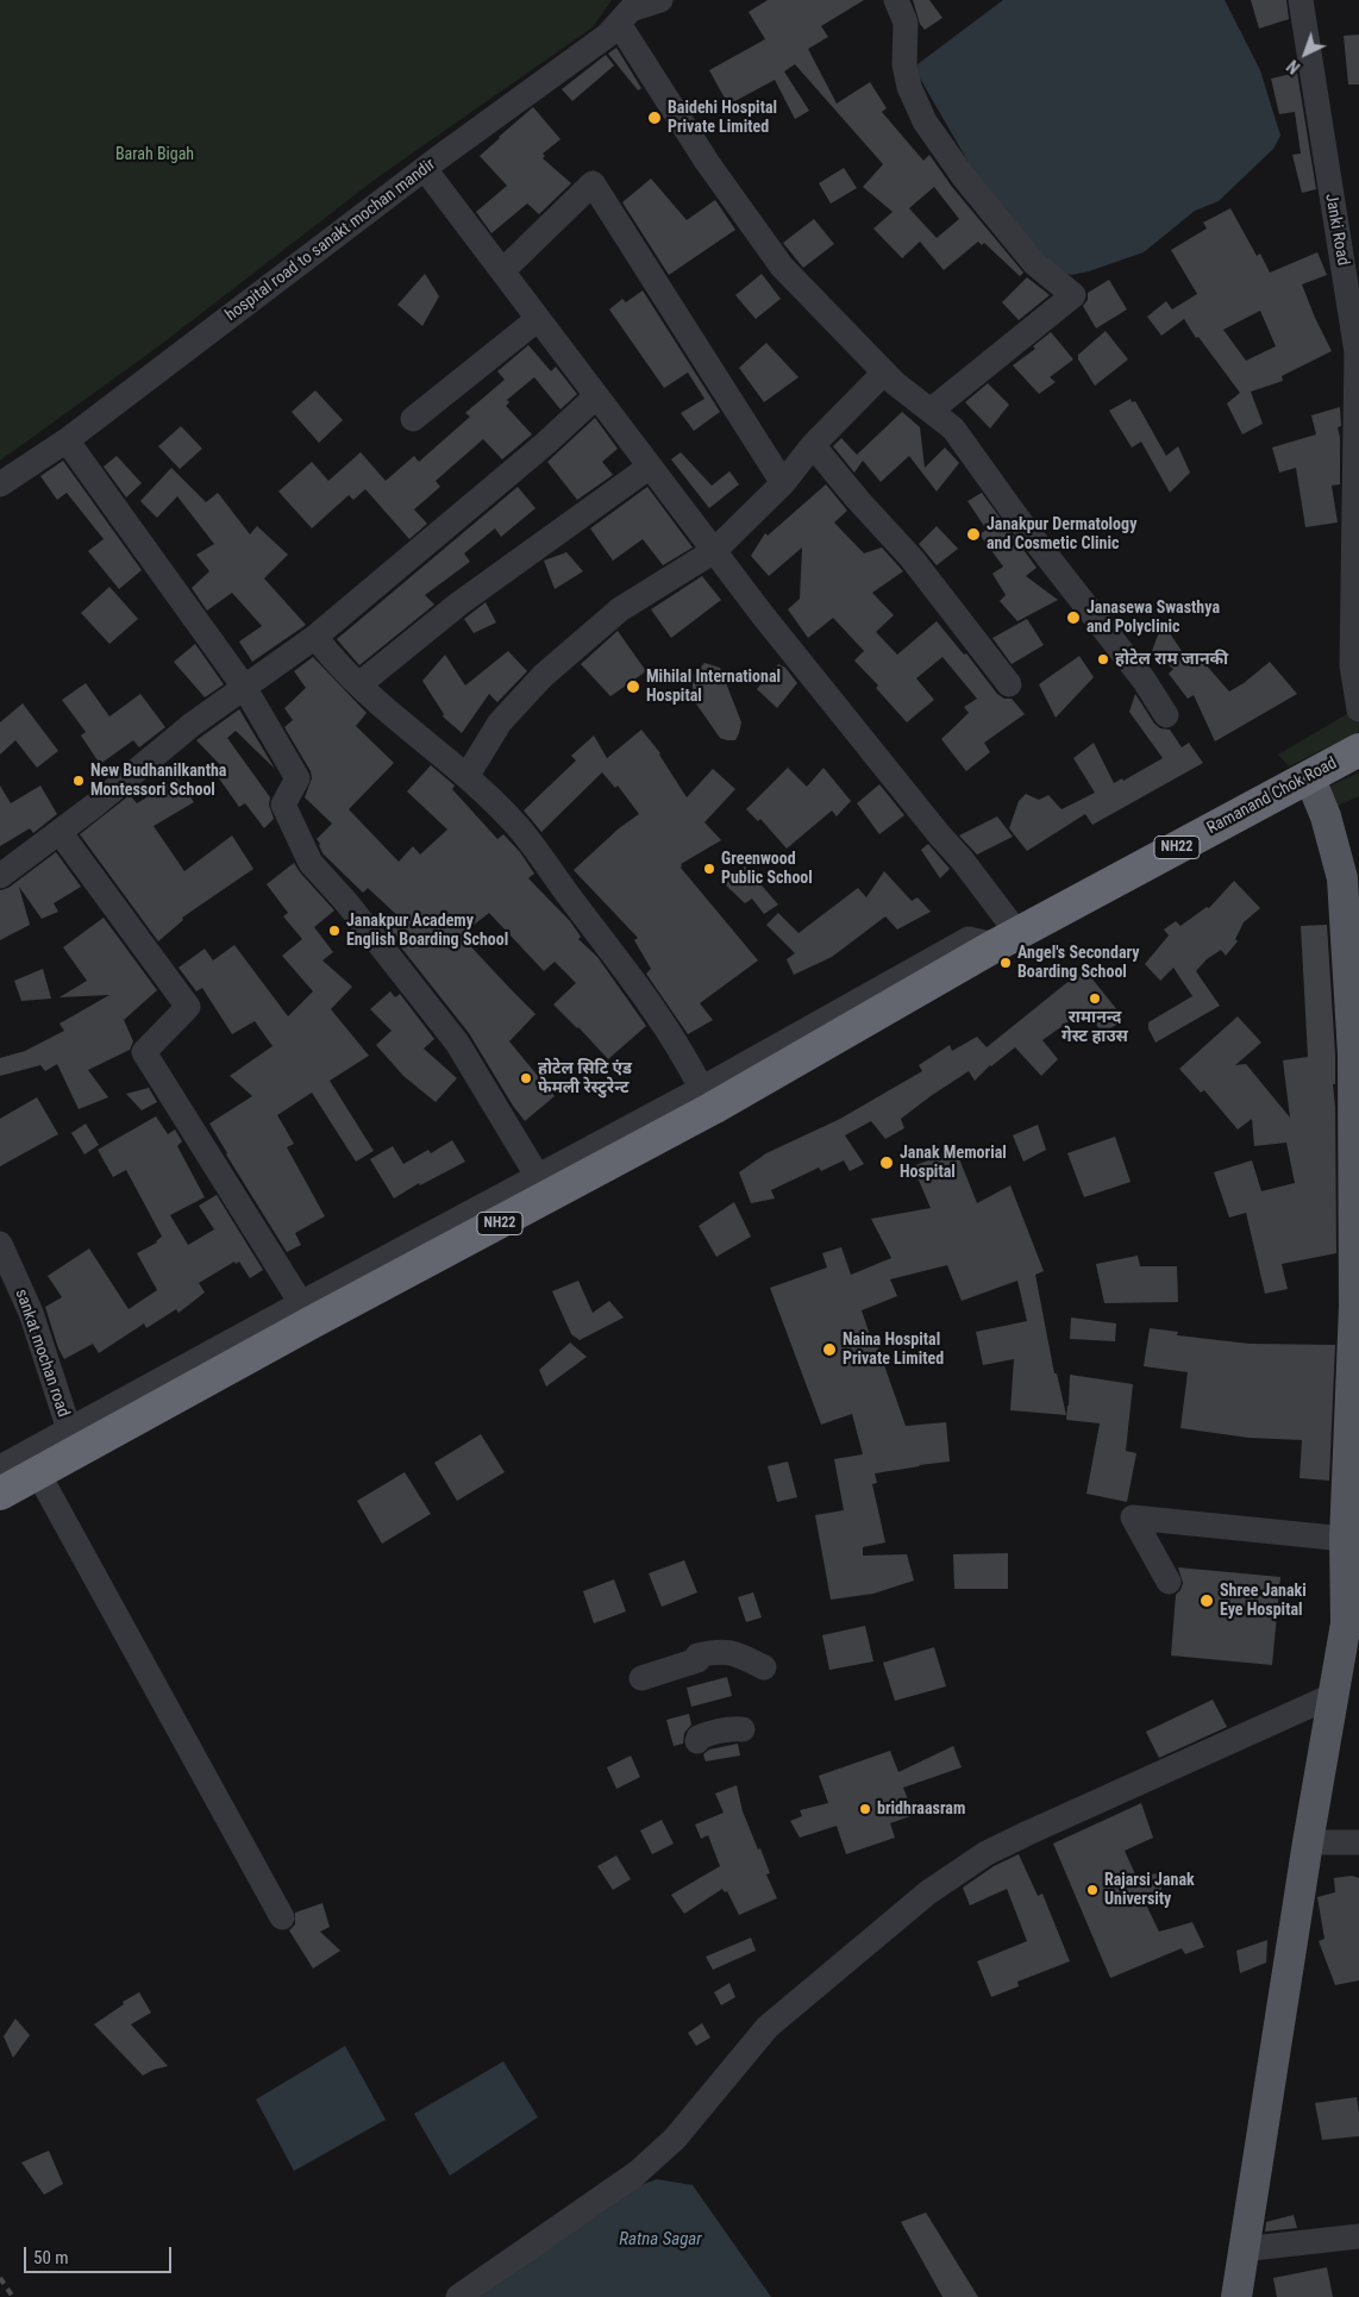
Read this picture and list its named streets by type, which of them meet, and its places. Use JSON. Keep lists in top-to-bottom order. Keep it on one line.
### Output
{"streets":{"highway":["Ramanand Chok Road","NH22"],"street":["Janki Road","hospital road to sanakt mochan mandir","sankat mochan road"]},"crossings":[["Ramanand Chok Road","NH22"],["NH22","sankat mochan road"]],"water":["Ratna Sagar"],"parks":["Barah Bigah"],"places":["Baidehi Hospital Private Limited","Janakpur Dermatology and Cosmetic Clinic","Janasewa Swasthya and Polyclinic","होटेल राम जानकी","Mihilal International Hospital","New Budhanilkantha Montessori School","Greenwood Public School","Janakpur Academy English Boarding School","Angel's Secondary Boarding School","रामानन्द गेस्ट हाउस","होटेल सिटि एंड फेमली रेस्टुरेन्ट","Janak Memorial Hospital","Naina Hospital Private Limited","Shree Janaki Eye Hospital","bridhraasram","Rajarsi Janak University"],"scale_bar":"50 m","north":"bottom left"}
